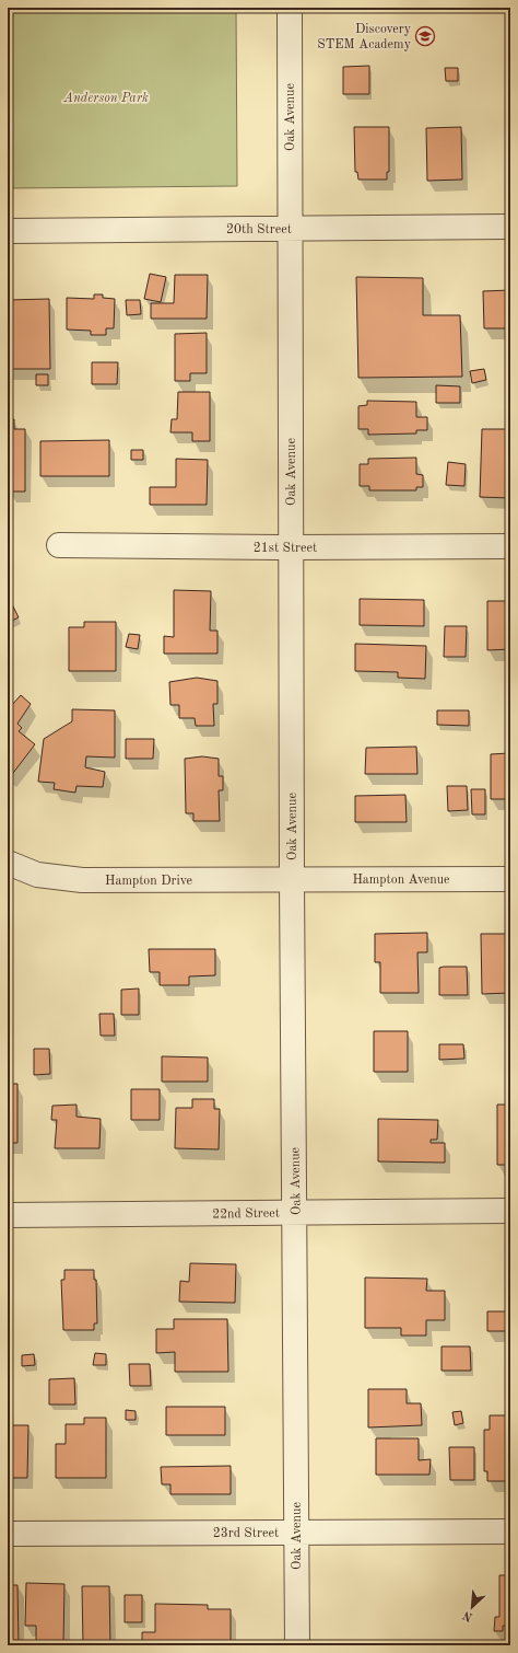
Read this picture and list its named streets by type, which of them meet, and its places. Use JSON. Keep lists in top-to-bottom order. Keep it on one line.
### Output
{"streets":{"street":["Oak Avenue","20th Street","21st Street","Hampton Avenue","Hampton Drive","22nd Street","23rd Street"]},"crossings":[["Oak Avenue","20th Street"],["Oak Avenue","21st Street"],["Oak Avenue","Hampton Avenue"],["Oak Avenue","Hampton Drive"],["Oak Avenue","22nd Street"],["Oak Avenue","23rd Street"],["Hampton Avenue","Hampton Drive"]],"parks":["Anderson Park"],"places":{"school or university":["Discovery STEM Academy"]},"north":"bottom left"}
